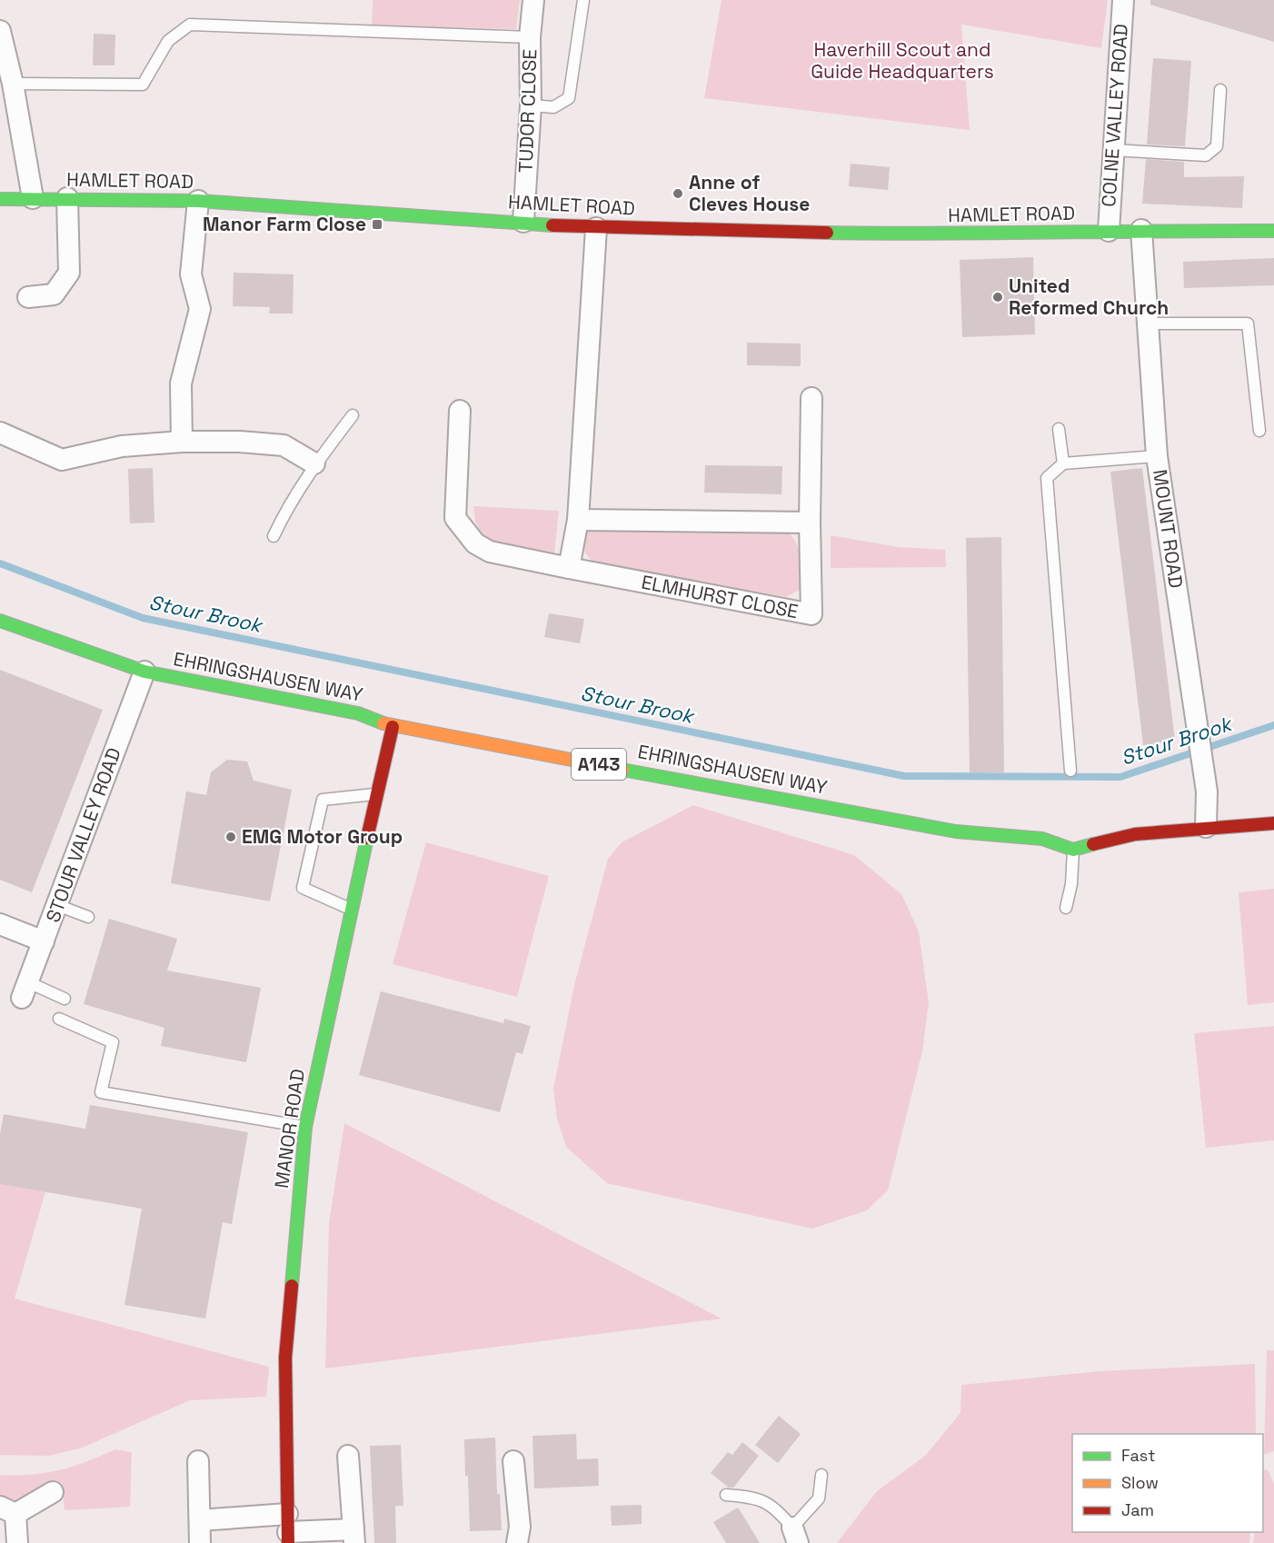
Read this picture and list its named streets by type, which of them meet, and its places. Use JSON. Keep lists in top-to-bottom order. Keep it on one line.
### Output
{"streets":{"street":["TUDOR CLOSE","COLNE VALLEY ROAD","HAMLET ROAD","MOUNT ROAD","ELMHURST CLOSE","EHRINGSHAUSEN WAY","A143","STOUR VALLEY ROAD","MANOR ROAD"]},"crossings":[["TUDOR CLOSE","HAMLET ROAD"],["COLNE VALLEY ROAD","HAMLET ROAD"],["HAMLET ROAD","MOUNT ROAD"],["EHRINGSHAUSEN WAY","STOUR VALLEY ROAD"],["EHRINGSHAUSEN WAY","MANOR ROAD"]],"water":["Stour Brook"],"parks":["Haverhill Scout and Guide Headquarters"],"places":{"other":["Anne of Cleves House","United Reformed Church","EMG Motor Group"],"transit":["Manor Farm Close"]},"legend":["Fast","Slow","Jam"]}
